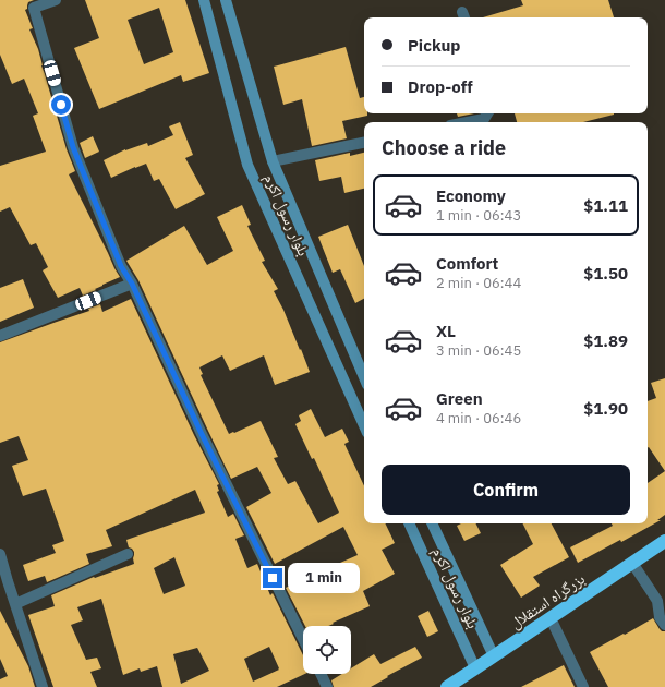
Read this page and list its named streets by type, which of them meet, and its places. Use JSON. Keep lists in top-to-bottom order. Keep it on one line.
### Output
{"streets":{"highway":["بزرگراه استقلال"],"main road":["بلوار رسول اکرم"]},"crossings":[["بلوار رسول اکرم","بزرگراه استقلال"]],"page":{"banner":["Pickup","Drop-off"],"heading":"Choose a ride","list":[{"name":"Economy","note":"1 min · 06:43","value":"$1.11"},{"name":"Comfort","note":"2 min · 06:44","value":"$1.50"},{"name":"XL","note":"3 min · 06:45","value":"$1.89"},{"name":"Green","note":"4 min · 06:46","value":"$1.90"}],"buttons":"Confirm","bubble":"1 min"}}
